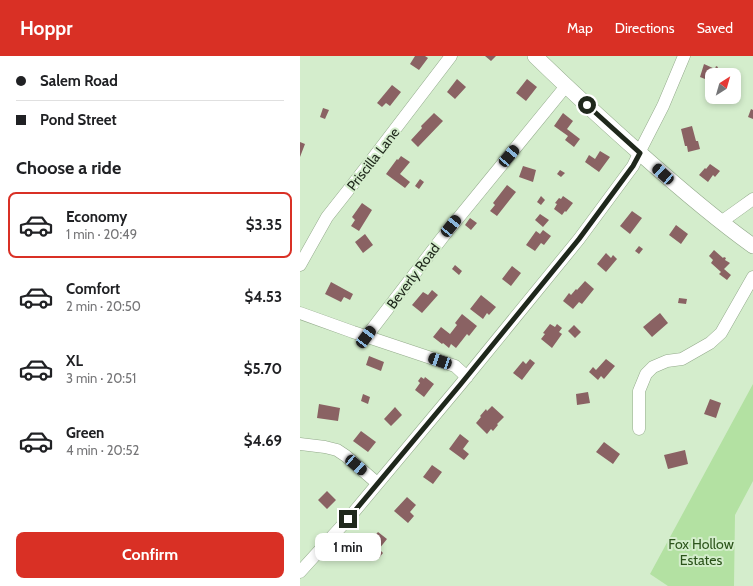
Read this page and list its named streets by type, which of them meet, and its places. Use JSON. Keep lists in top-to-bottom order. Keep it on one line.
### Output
{"streets":{"street":["Priscilla Lane","Beverly Road"]},"parks":["Fox Hollow Estates"],"north":"top right","page":{"header":"Hoppr","nav":["Map","Directions","Saved"],"banner":["Salem Road","Pond Street"],"heading":"Choose a ride","list":[{"name":"Economy","note":"1 min · 20:49","value":"$3.35"},{"name":"Comfort","note":"2 min · 20:50","value":"$4.53"},{"name":"XL","note":"3 min · 20:51","value":"$5.70"},{"name":"Green","note":"4 min · 20:52","value":"$4.69"}],"buttons":"Confirm","bubble":"1 min"}}
